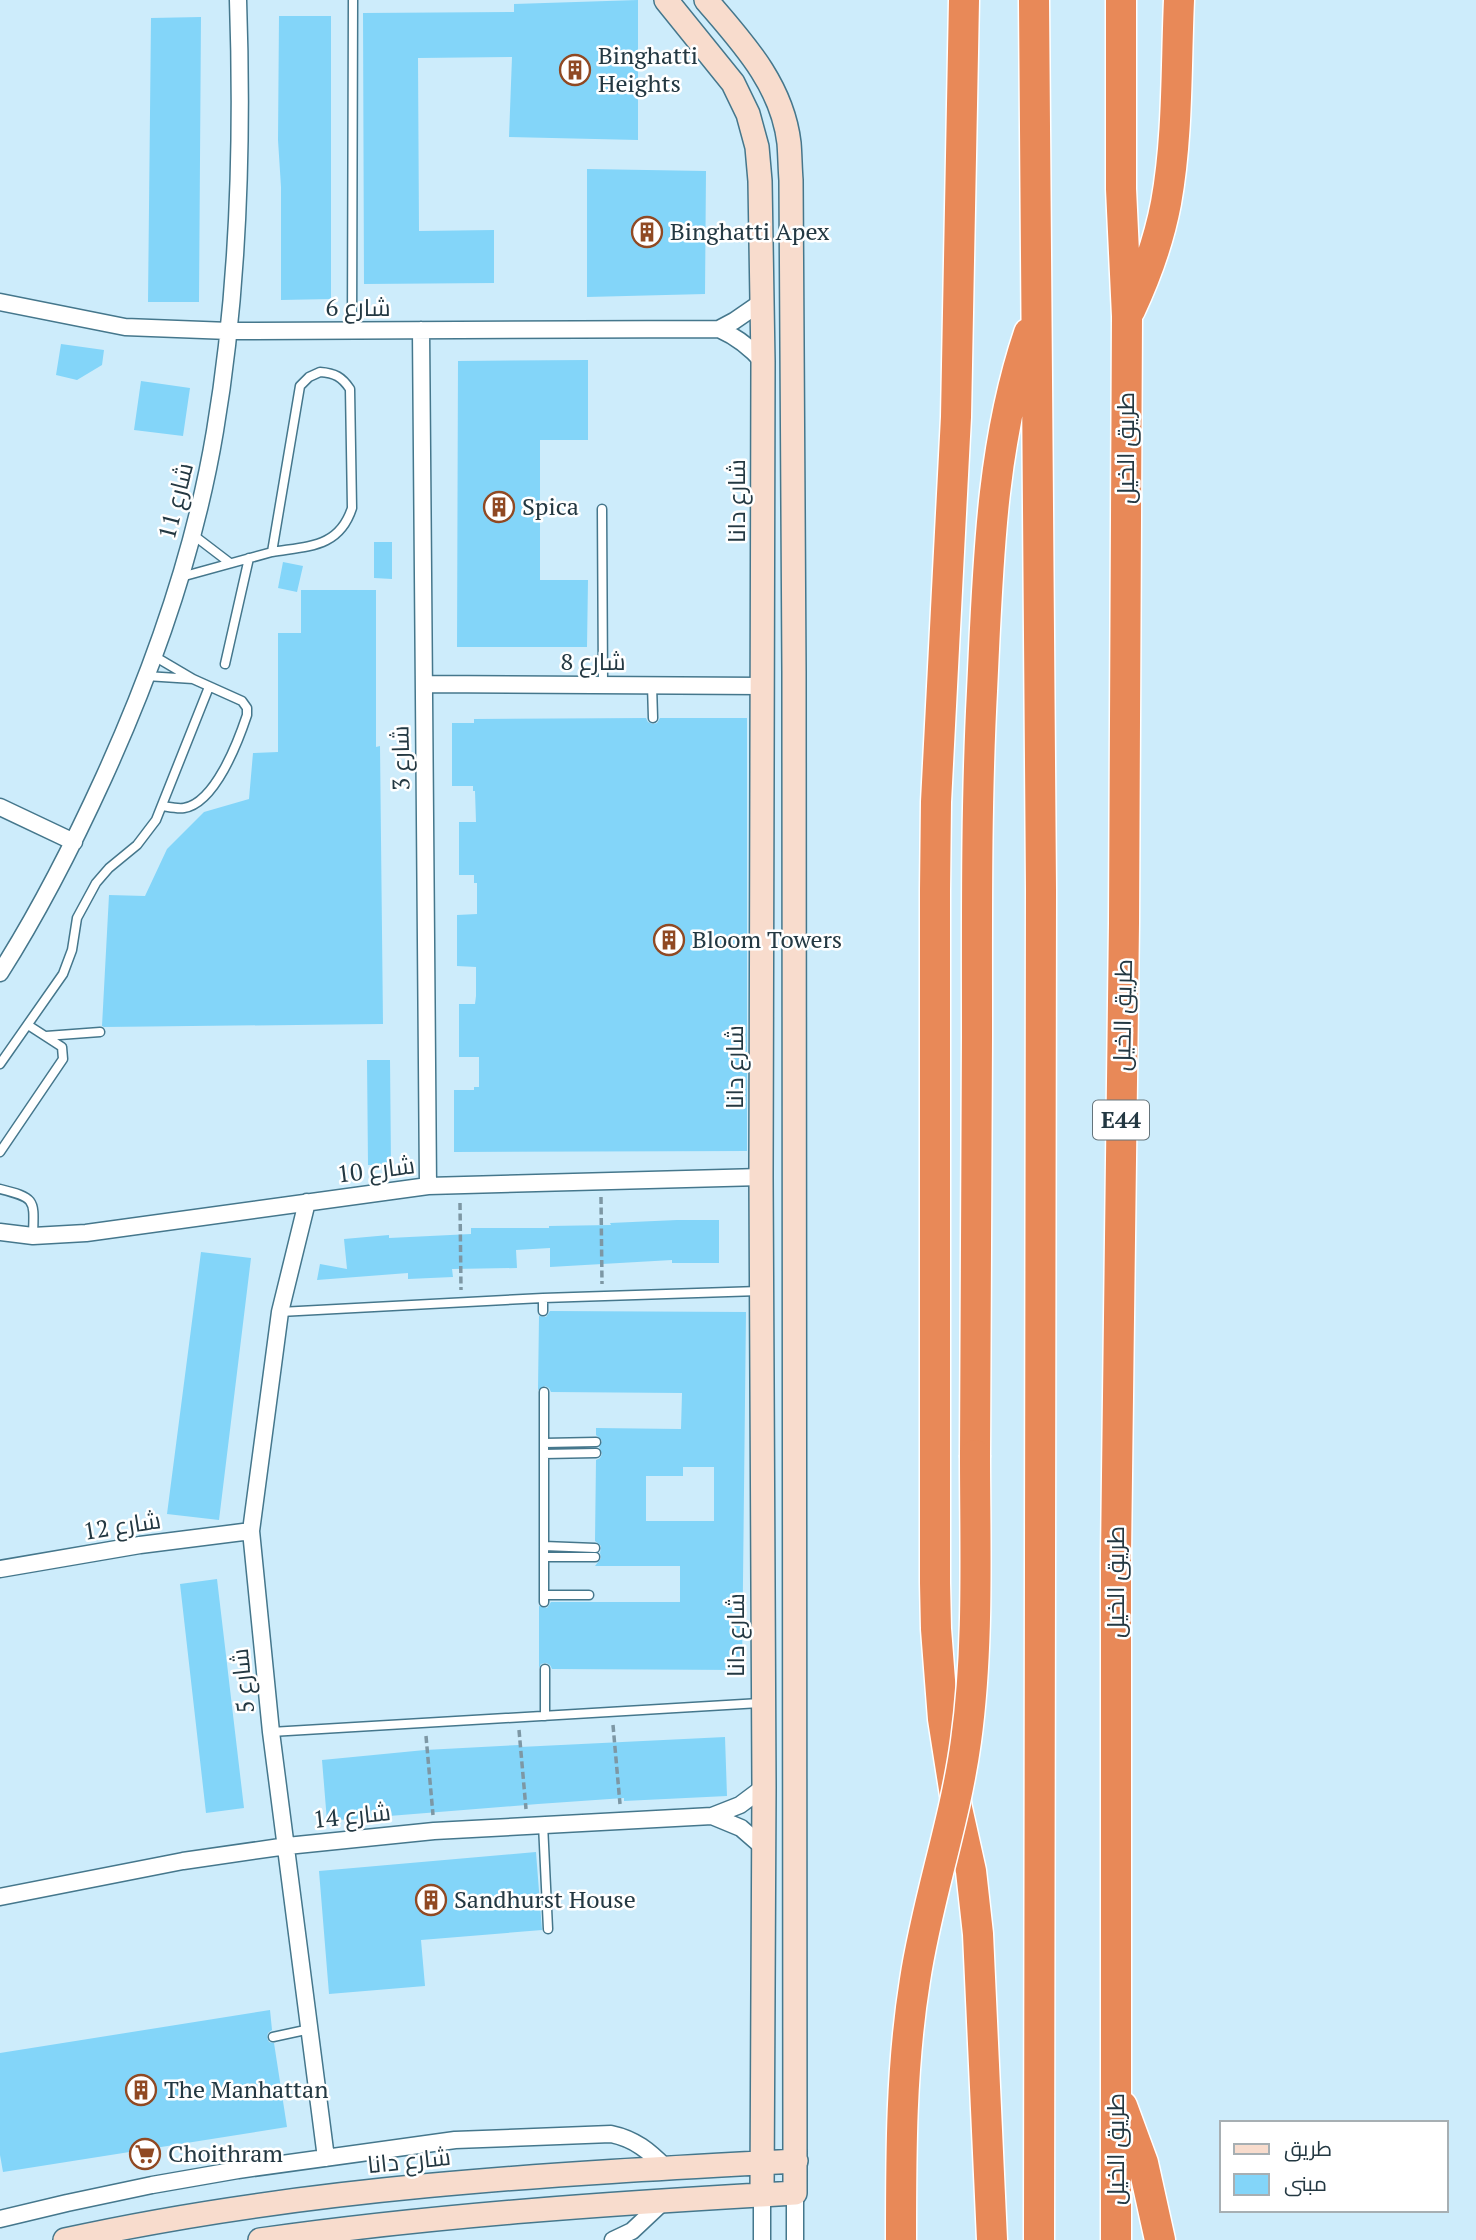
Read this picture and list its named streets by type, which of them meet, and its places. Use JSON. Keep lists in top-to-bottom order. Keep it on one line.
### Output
{"streets":{"highway":["طريق الخيل","E44"],"street":["شارع 6","شارع 11","شارع دانا","شارع 8","شارع 3","شارع 10","شارع 12","شارع 5","شارع 14"]},"crossings":[["شارع 6","شارع 11"],["شارع 6","شارع 3"],["شارع دانا","شارع 8"],["شارع دانا","شارع 10"],["شارع دانا","شارع 14"],["شارع 8","شارع 3"],["شارع 3","شارع 10"],["شارع 10","شارع 5"],["شارع 12","شارع 5"],["شارع 5","شارع 14"]],"places":{"building":["Binghatti Heights","Binghatti Apex","Spica","Bloom Towers","Sandhurst House","The Manhattan"],"supermarket":["Choithram"]},"legend":["طريق","مبنى"]}
